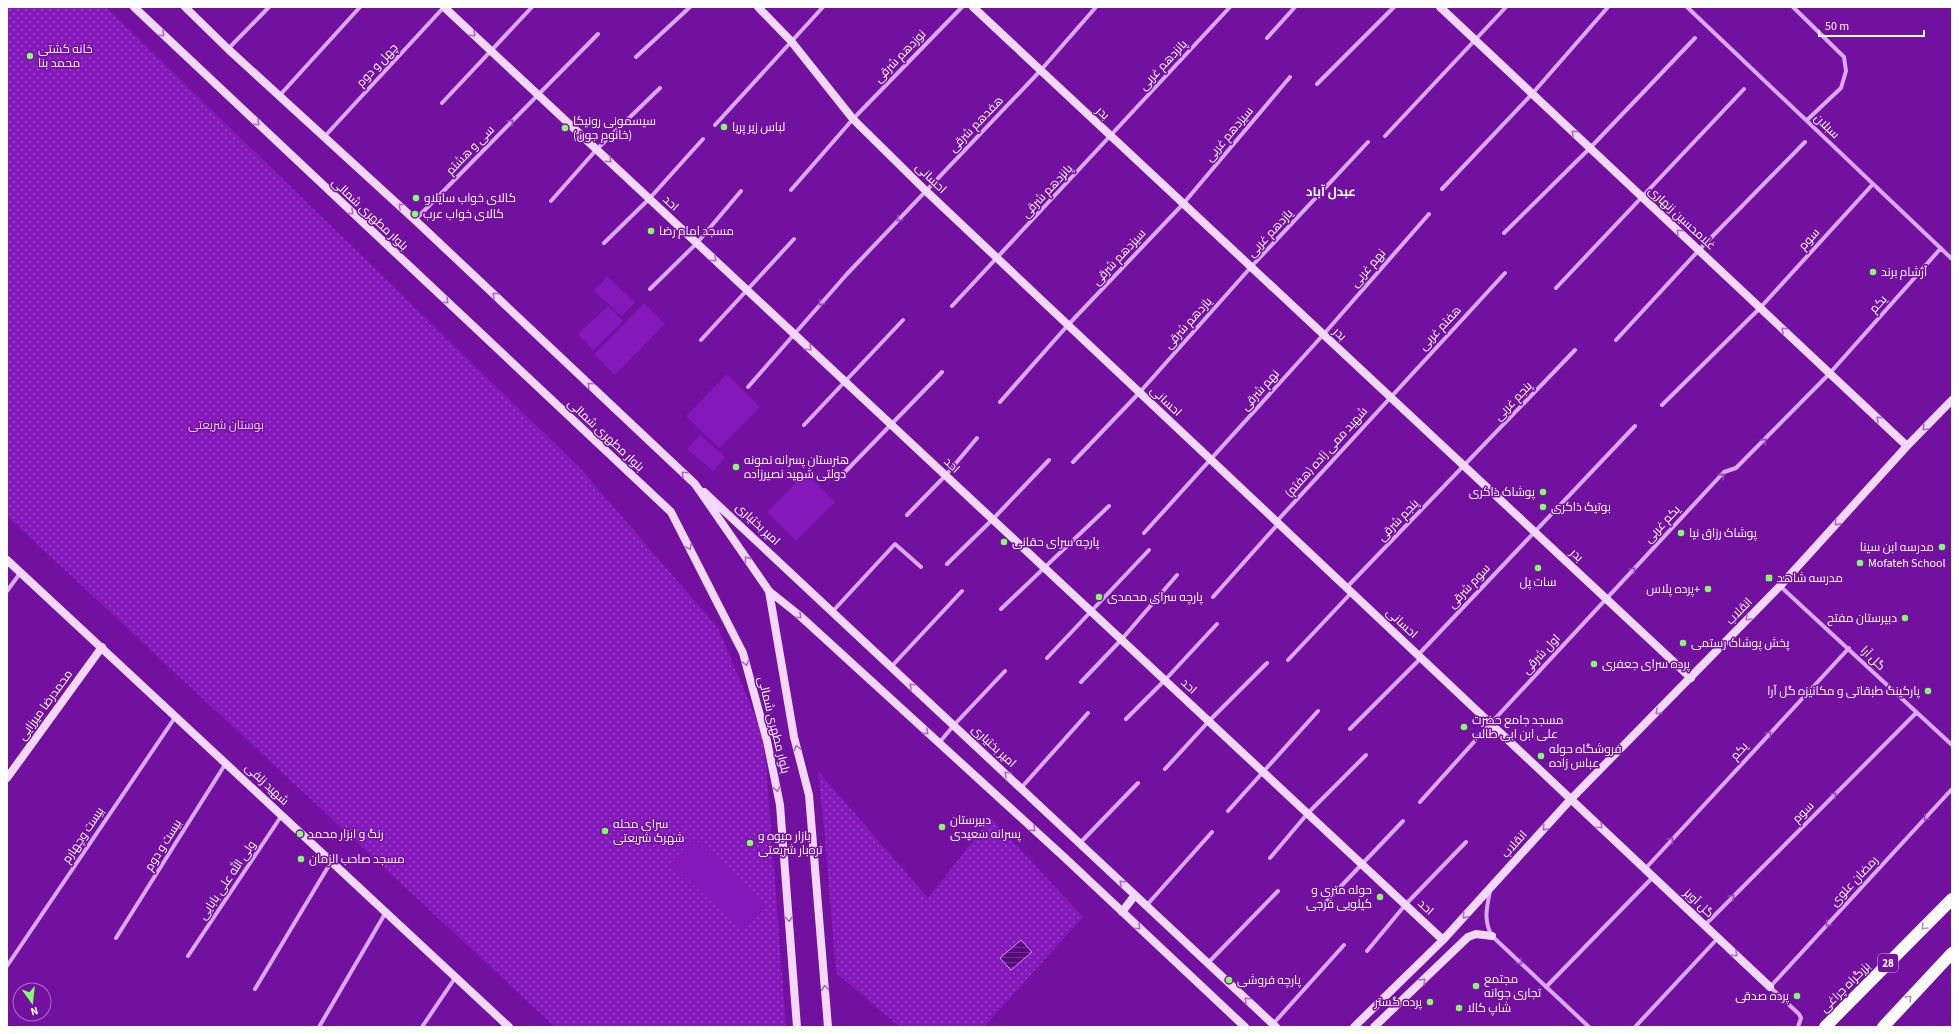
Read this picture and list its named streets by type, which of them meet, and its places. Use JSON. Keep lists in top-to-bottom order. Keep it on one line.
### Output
{"streets":{"highway":["28","بزرگراه چراغی"],"street":["نوزدهم شرقی","چهل و دوم","پانزدهم غربی","بدر","هفدهم شرقی","سبلان","سیزدهم غربی","سی و هشتم","احسانی","پانزدهم شرقی","احد","بلوار مطهری شمالی","غلامحسین زنهاری","یازدهم غربی","سوم","سیزدهم شرقی","نهم غربی","یکم","یازدهم شرقی","هفتم غربی","نهم شرقی","پنجم غربی","شهید ممی زاده (هفتم)","پنجم شرقی","امیر بختیاری","یکم غربی","سوم شرقی","انقلاب","اول شرقی","گل آرا","محمدرضا میرزایی","شهید زلفی","بیست وچهارم","بیست و دوم","ولی الله علی‌ بابایی","رمضان علوی","گل آویز"]},"crossings":[["نوزدهم شرقی","احسانی"],["چهل و دوم","احد"],["چهل و دوم","بلوار مطهری شمالی"],["پانزدهم غربی","بدر"],["پانزدهم غربی","پانزدهم شرقی"],["بدر","هفدهم شرقی"],["بدر","سیزدهم غربی"],["بدر","پانزدهم شرقی"],["بدر","یازدهم غربی"],["بدر","سیزدهم شرقی"],["بدر","نهم غربی"],["بدر","یازدهم شرقی"],["بدر","هفتم غربی"],["بدر","نهم شرقی"],["بدر","پنجم غربی"],["بدر","شهید ممی زاده (هفتم)"],["بدر","پنجم شرقی"],["بدر","یکم غربی"],["بدر","سوم شرقی"],["بدر","انقلاب"],["بدر","اول شرقی"],["هفدهم شرقی","احسانی"],["هفدهم شرقی","احد"],["سبلان","سوم"],["سبلان","یکم"],["سیزدهم غربی","سیزدهم شرقی"],["سی و هشتم","احد"],["سی و هشتم","بلوار مطهری شمالی"],["احسانی","پانزدهم شرقی"],["احسانی","سیزدهم شرقی"],["احسانی","یازدهم شرقی"],["احسانی","نهم شرقی"],["احسانی","شهید ممی زاده (هفتم)"],["احسانی","پنجم شرقی"],["احسانی","سوم شرقی"],["احسانی","انقلاب"],["احسانی","اول شرقی"],["احسانی","گل آویز"],["احد","انقلاب"],["بلوار مطهری شمالی","امیر بختیاری"],["غلامحسین زنهاری","سوم"],["غلامحسین زنهاری","یکم"],["غلامحسین زنهاری","انقلاب"],["یازدهم غربی","یازدهم شرقی"],["سوم","گل آرا"],["سوم","گل آویز"],["نهم غربی","نهم شرقی"],["یکم","یکم غربی"],["یکم","گل آرا"],["یکم","گل آویز"],["هفتم غربی","شهید ممی زاده (هفتم)"],["پنجم غربی","پنجم شرقی"],["یکم غربی","اول شرقی"],["انقلاب","گل آرا"],["انقلاب","گل آویز"],["محمدرضا میرزایی","شهید زلفی"],["شهید زلفی","بیست وچهارم"],["شهید زلفی","بیست و دوم"],["شهید زلفی","ولی الله علی‌ بابایی"],["رمضان علوی","گل آویز"]],"one_way":["هفدهم شرقی","سی و هشتم","غلامحسین زنهاری","سوم","یکم","یکم غربی","انقلاب","رمضان علوی","گل آویز"],"districts":["عبدل آباد"],"parks":["بوستان شریعتی"],"places":{"other":["خانه کشتی محمد بنا","لباس زیر پریا","سیسمونی رونیکا (خانوم جون)","کالای خواب سایلاو","کالای خواب عرب","مسجد امام رضا","آرشام برند","هنرستان پسرانه نمونه دولتی شهید نصیرزاده","پوشاک ذاکری","بوتیک ذاکری","پوشاک رزاق نیا","پارچه سرای حقانی","مدرسه ابن سینا","Mofateh School","سات پل","پرده پلاس+","پارچه سرای محمدی","دبیرستان مفتح","پخش پوشاک رستمی","پرده سرای جعفری","پارکینگ طبقاتی و مکانیزه گل آرا","مسجد جامع حضرت علی ابن ابی طالب","فروشگاه حوله عباس زاده","دبیرستان پسرانه سعیدی","سرای محله شهرک شریعتی","رنگ و ابزار محمد","بازار میوه و تره‌بار شریعتی","مسجد صاحب الزمان","حوله متری و کیلویی فرجی","پارچه فروشی","مجتمع تجاری جوانه","پرده صدقی","پرده گستر","شاپ کالا"],"transit":["مدرسه شاهد"]},"scale_bar":"50 m","north":"bottom"}
